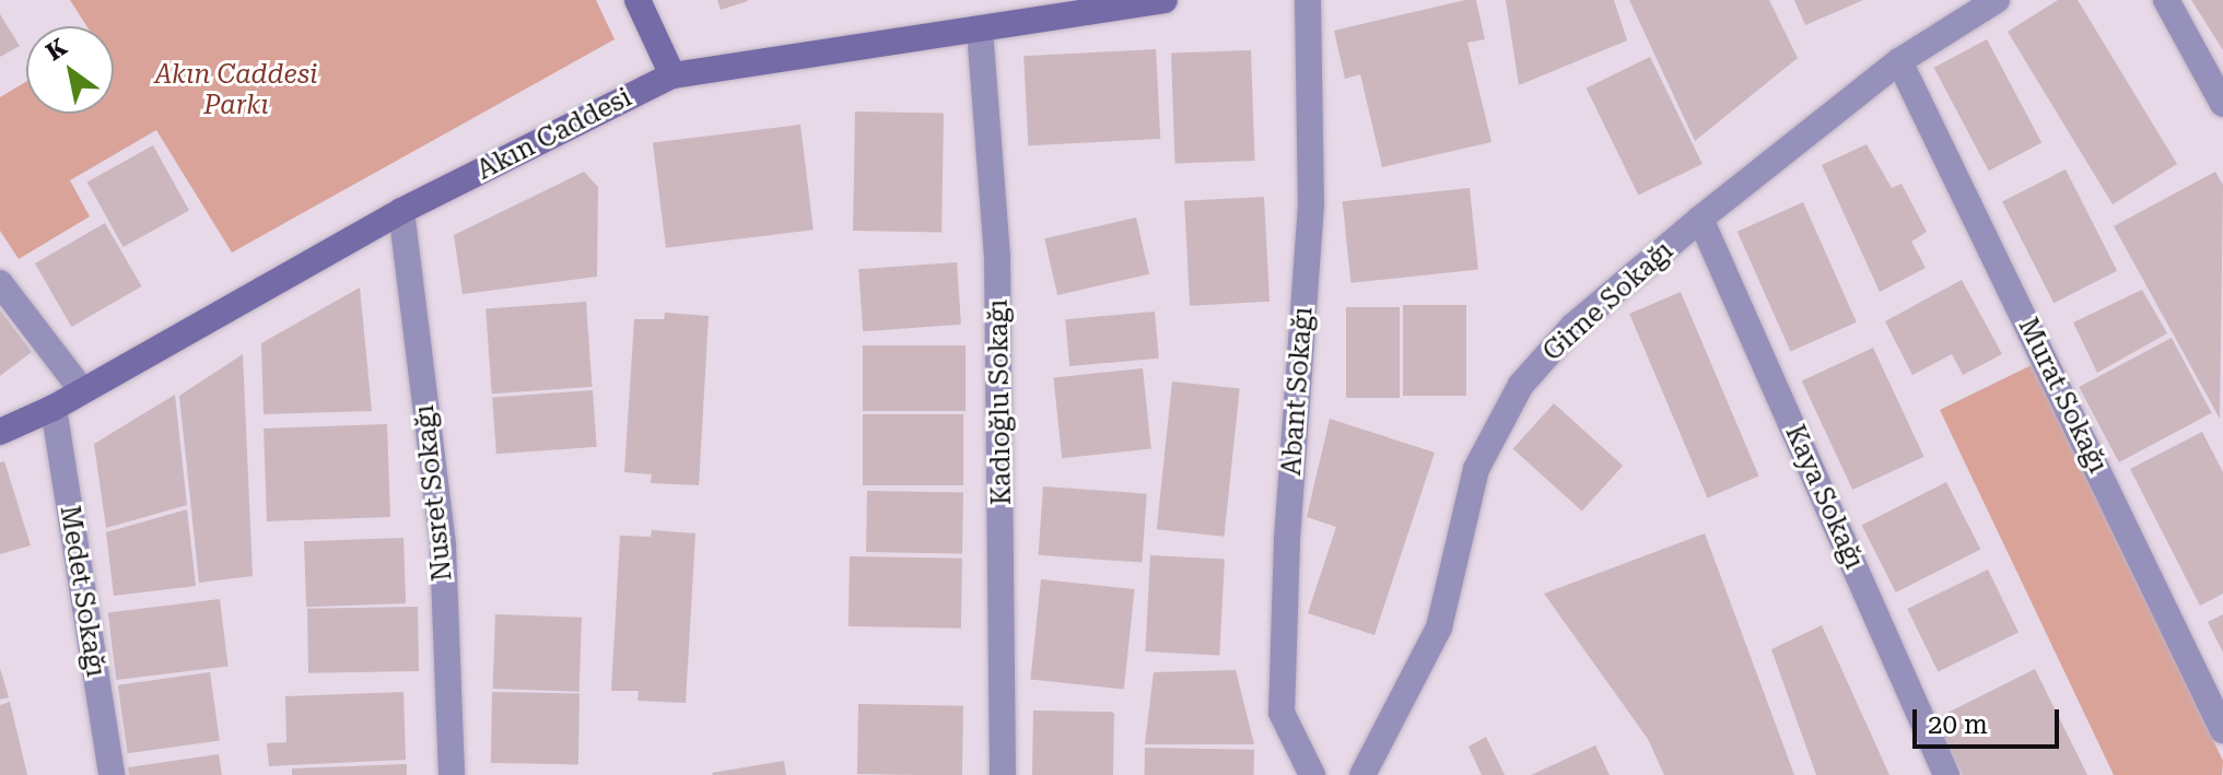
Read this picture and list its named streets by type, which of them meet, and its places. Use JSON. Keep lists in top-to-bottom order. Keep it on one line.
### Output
{"streets":{"street":["Akın Caddesi","Girne Sokağı","Abant Sokağı","Murat Sokağı","Kadıoğlu Sokağı","Nusret Sokağı","Kaya Sokağı","Medet Sokağı"]},"crossings":[["Akın Caddesi","Kadıoğlu Sokağı"],["Akın Caddesi","Nusret Sokağı"],["Akın Caddesi","Medet Sokağı"],["Girne Sokağı","Murat Sokağı"],["Girne Sokağı","Kaya Sokağı"]],"parks":["Akın Caddesi Parkı"],"scale_bar":"20 m","north":"top left"}
